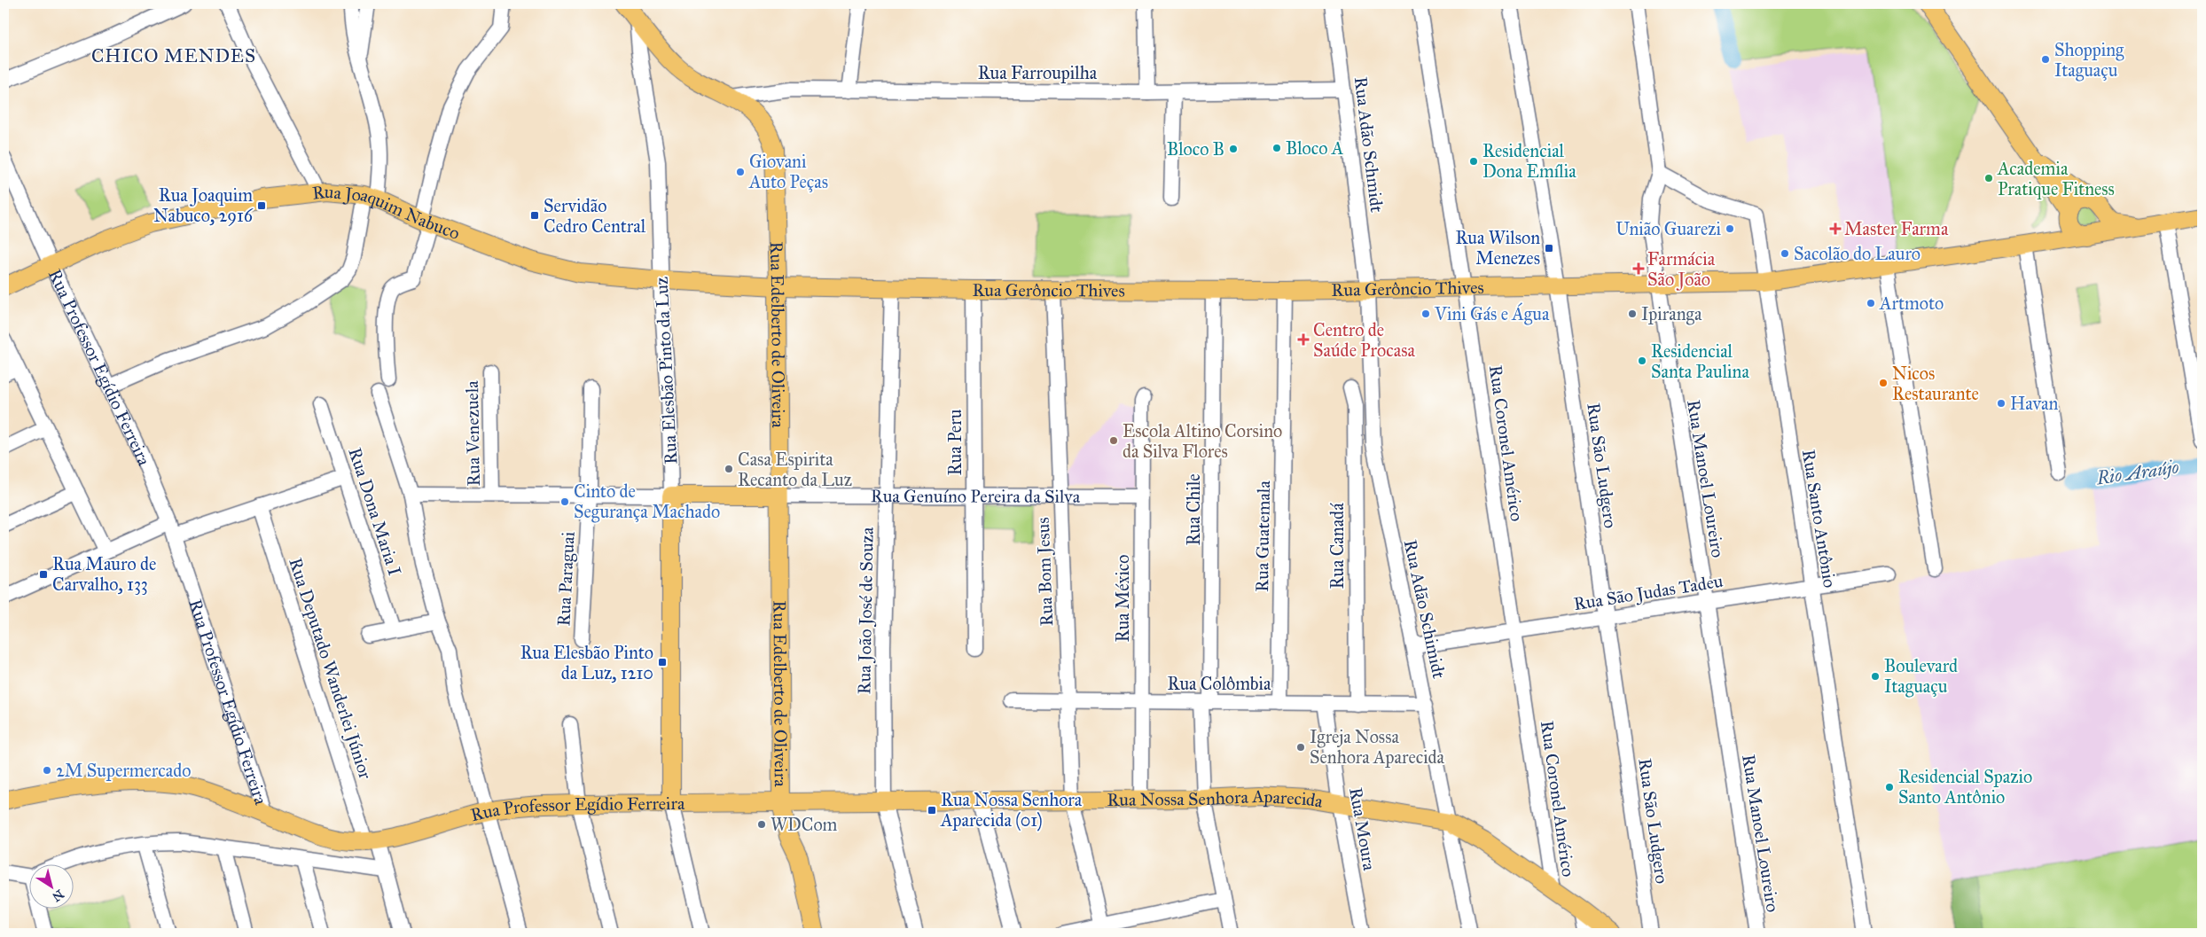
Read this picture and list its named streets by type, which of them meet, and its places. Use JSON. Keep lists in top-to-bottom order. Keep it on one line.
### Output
{"streets":{"main road":["Rua Joaquim Nabuco","Rua Gerôncio Thives","Rua Edelberto de Oliveira","Rua Professor Egídio Ferreira","Rua Elesbão Pinto da Luz","Rua Genuíno Pereira da Silva","Rua Nossa Senhora Aparecida"],"street":["Rua Farroupilha","Rua Adão Schmidt","Rua Venezuela","Rua Peru","Rua Coronel Américo","Rua São Ludgero","Rua Manoel Loureiro","Rua Chile","Rua Dona Maria I","Rua Santo Antônio","Rua Guatemala","Rua Canadá","Rua Bom Jesus","Rua Paraguai","Rua São Judas Tadeu","Rua México","Rua Adão Schimidt","Rua João José de Souza","Rua Deputado Wanderlei Júnior","Rua Colômbia","Rua Moura"]},"crossings":[["Rua Farroupilha","Rua Adão Schmidt"],["Rua Farroupilha","Rua Edelberto de Oliveira"],["Rua Adão Schmidt","Rua Gerôncio Thives"],["Rua Adão Schmidt","Rua Adão Schimidt"],["Rua Joaquim Nabuco","Rua Gerôncio Thives"],["Rua Joaquim Nabuco","Rua Edelberto de Oliveira"],["Rua Joaquim Nabuco","Rua Professor Egídio Ferreira"],["Rua Joaquim Nabuco","Rua Elesbão Pinto da Luz"],["Rua Gerôncio Thives","Rua Edelberto de Oliveira"],["Rua Gerôncio Thives","Rua Peru"],["Rua Gerôncio Thives","Rua Coronel Américo"],["Rua Gerôncio Thives","Rua São Ludgero"],["Rua Gerôncio Thives","Rua Manoel Loureiro"],["Rua Gerôncio Thives","Rua Chile"],["Rua Gerôncio Thives","Rua Santo Antônio"],["Rua Gerôncio Thives","Rua Guatemala"],["Rua Gerôncio Thives","Rua Bom Jesus"],["Rua Gerôncio Thives","Rua Adão Schimidt"],["Rua Gerôncio Thives","Rua João José de Souza"],["Rua Edelberto de Oliveira","Rua Professor Egídio Ferreira"],["Rua Edelberto de Oliveira","Rua Elesbão Pinto da Luz"],["Rua Edelberto de Oliveira","Rua Genuíno Pereira da Silva"],["Rua Edelberto de Oliveira","Rua Nossa Senhora Aparecida"],["Rua Professor Egídio Ferreira","Rua Elesbão Pinto da Luz"],["Rua Professor Egídio Ferreira","Rua Deputado Wanderlei Júnior"],["Rua Professor Egídio Ferreira","Rua Nossa Senhora Aparecida"],["Rua Elesbão Pinto da Luz","Rua Genuíno Pereira da Silva"],["Rua Venezuela","Rua Genuíno Pereira da Silva"],["Rua Peru","Rua Genuíno Pereira da Silva"],["Rua Coronel Américo","Rua São Judas Tadeu"],["Rua Coronel Américo","Rua Nossa Senhora Aparecida"],["Rua São Ludgero","Rua São Judas Tadeu"],["Rua Manoel Loureiro","Rua Santo Antônio"],["Rua Manoel Loureiro","Rua São Judas Tadeu"],["Rua Genuíno Pereira da Silva","Rua Bom Jesus"],["Rua Genuíno Pereira da Silva","Rua Paraguai"],["Rua Genuíno Pereira da Silva","Rua México"],["Rua Genuíno Pereira da Silva","Rua João José de Souza"],["Rua Chile","Rua Colômbia"],["Rua Chile","Rua Nossa Senhora Aparecida"],["Rua Santo Antônio","Rua São Judas Tadeu"],["Rua Guatemala","Rua Colômbia"],["Rua Canadá","Rua Colômbia"],["Rua Bom Jesus","Rua Colômbia"],["Rua Bom Jesus","Rua Nossa Senhora Aparecida"],["Rua São Judas Tadeu","Rua Adão Schimidt"],["Rua México","Rua Colômbia"],["Rua México","Rua Nossa Senhora Aparecida"],["Rua Adão Schimidt","Rua Colômbia"],["Rua Adão Schimidt","Rua Nossa Senhora Aparecida"],["Rua João José de Souza","Rua Nossa Senhora Aparecida"],["Rua Colômbia","Rua Moura"],["Rua Nossa Senhora Aparecida","Rua Moura"]],"districts":["CHICO MENDES"],"water":["Rio Araújo"],"places":{"other":["Shopping Itaguaçu","Bloco A","Bloco B","Residencial Dona Emília","Giovani Auto Peças","Academia Pratique Fitness","União Guarezi","Sacolão do Lauro","Artmoto","Vini Gás e Água","Ipiranga","Residencial Santa Paulina","Nicos Restaurante","Havan","Escola Altino Corsino da Silva Flores","Casa Espirita Recanto da Luz","Cinto de Segurança Machado","Boulevard Itaguaçu","Igreja Nossa Senhora Aparecida","2M Supermercado","Residencial Spazio Santo Antônio","WDCom"],"transit":["Rua Joaquim Nabuco, 2916","Servidão Cedro Central","Rua Wilson Menezes","Rua Mauro de Carvalho, 133","Rua Elesbão Pinto da Luz, 1210","Rua Nossa Senhora Aparecida (01)"],"health":["Master Farma","Farmácia São João","Centro de Saúde Procasa"]},"north":"bottom right"}
